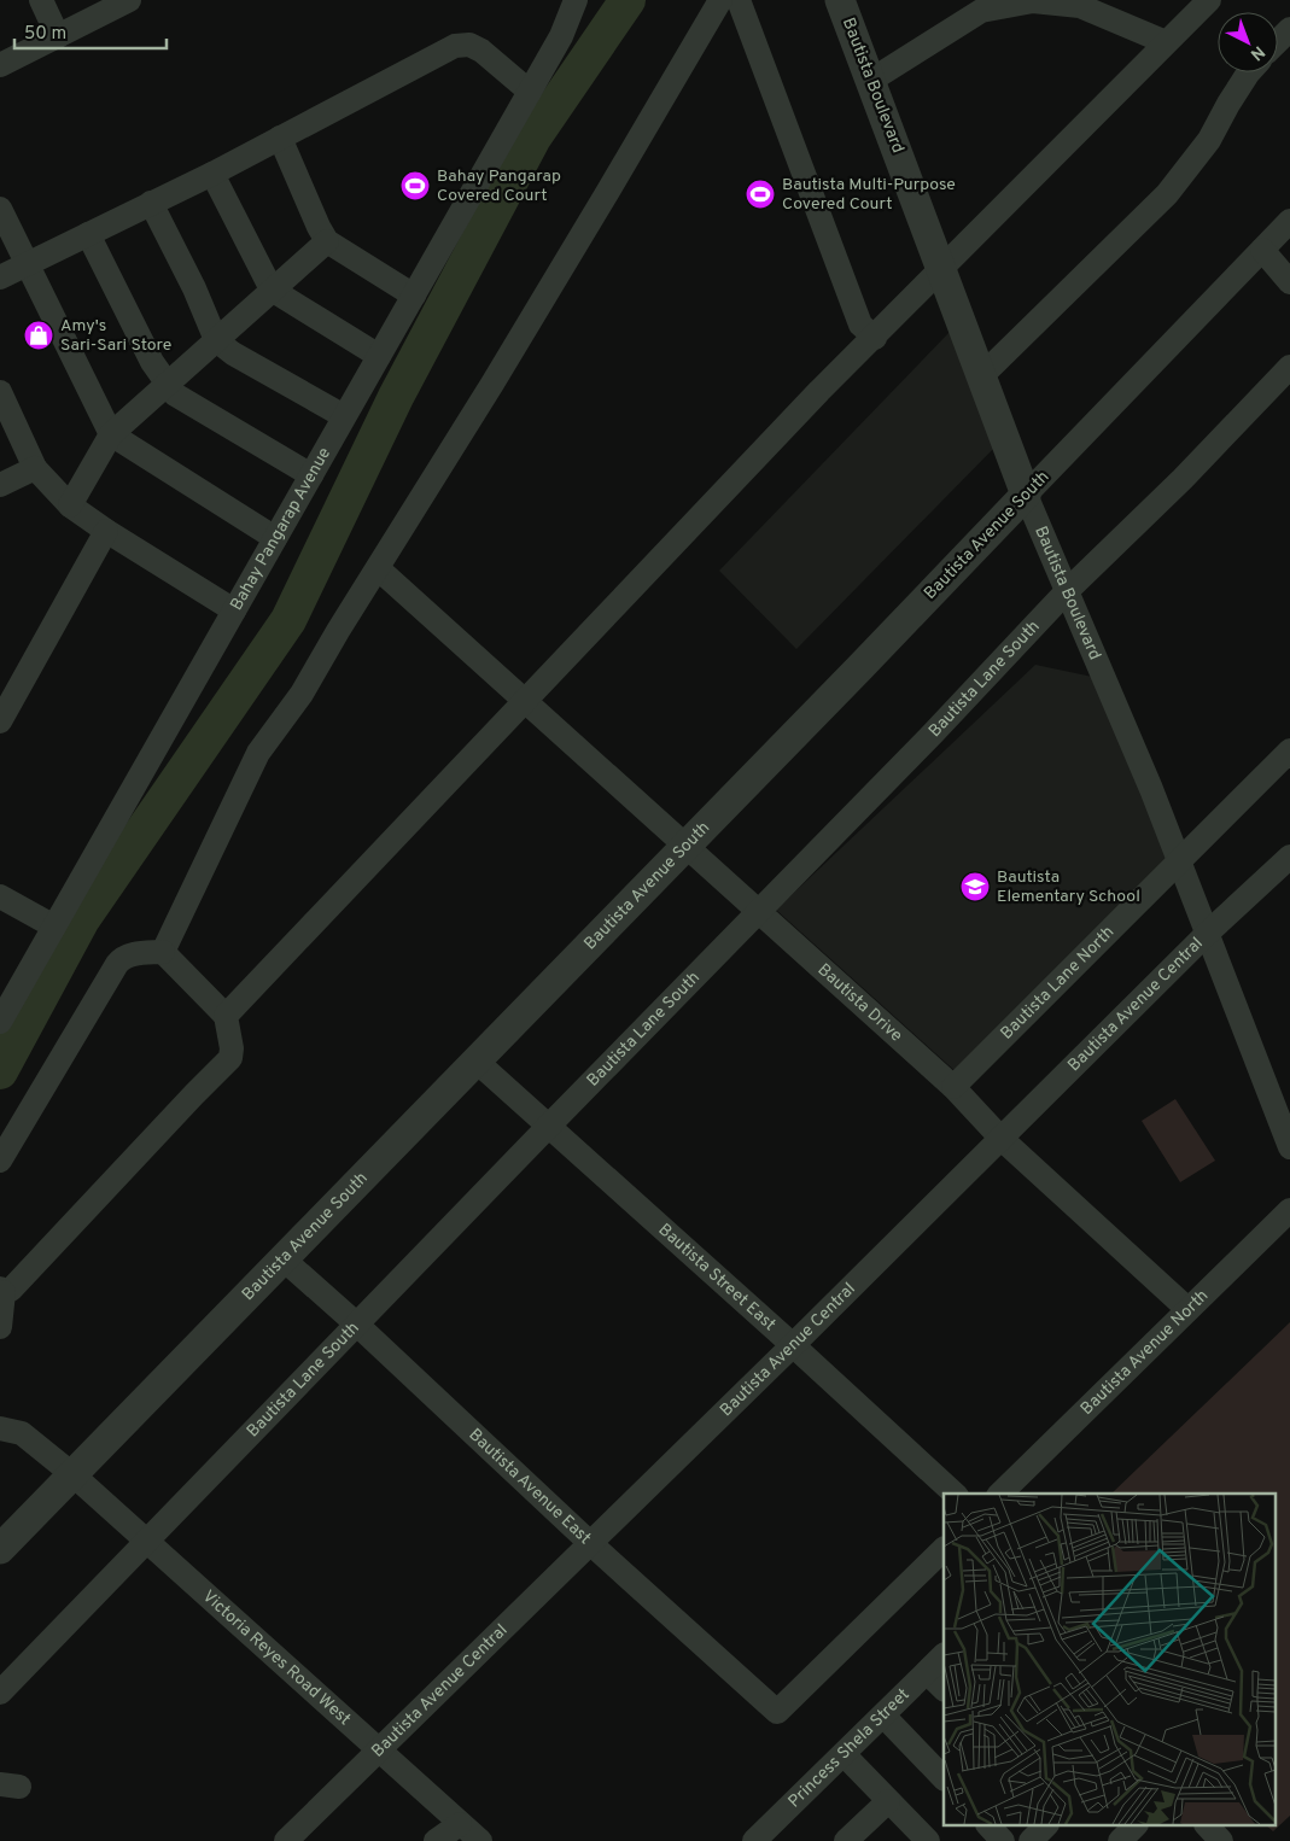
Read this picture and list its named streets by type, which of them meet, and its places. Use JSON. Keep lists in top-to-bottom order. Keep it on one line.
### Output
{"streets":{"street":["Bautista Boulevard","Bahay Pangarap Avenue","Bautista Avenue South","Bautista Lane South","Bautista Lane North","Bautista Drive","Bautista Avenue Central","Bautista Street East","Bautista Avenue North","Bautista Avenue East","Victoria Reyes Road West","Princess Shela Street"]},"crossings":[["Bautista Boulevard","Bautista Avenue South"],["Bautista Boulevard","Bautista Lane South"],["Bautista Boulevard","Bautista Lane North"],["Bautista Boulevard","Bautista Avenue Central"],["Bautista Avenue South","Bautista Drive"],["Bautista Avenue South","Bautista Street East"],["Bautista Avenue South","Bautista Avenue East"],["Bautista Avenue South","Victoria Reyes Road West"],["Bautista Lane South","Bautista Drive"],["Bautista Lane South","Bautista Street East"],["Bautista Lane South","Bautista Avenue East"],["Bautista Lane South","Victoria Reyes Road West"],["Bautista Lane North","Bautista Drive"],["Bautista Drive","Bautista Avenue Central"],["Bautista Drive","Bautista Avenue North"],["Bautista Avenue Central","Bautista Street East"],["Bautista Avenue Central","Bautista Avenue East"],["Bautista Avenue Central","Victoria Reyes Road West"]],"places":{"sports":["Bahay Pangarap Covered Court","Bautista Multi-Purpose Covered Court"],"shop":["Amy's Sari-Sari Store"],"school or university":["Bautista Elementary School"]},"scale_bar":"50 m","north":"bottom right"}
